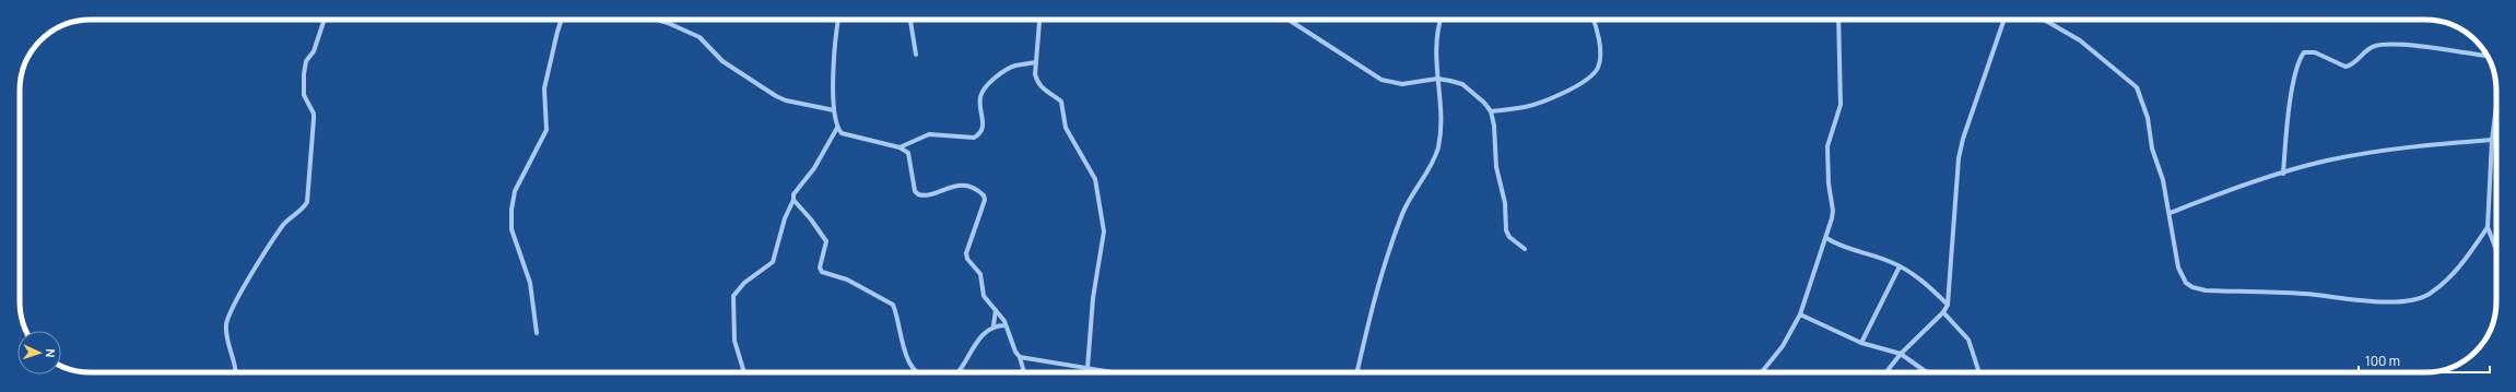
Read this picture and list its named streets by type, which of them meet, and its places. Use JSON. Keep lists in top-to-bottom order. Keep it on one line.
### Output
{"scale_bar":"100 m","north":"right"}
